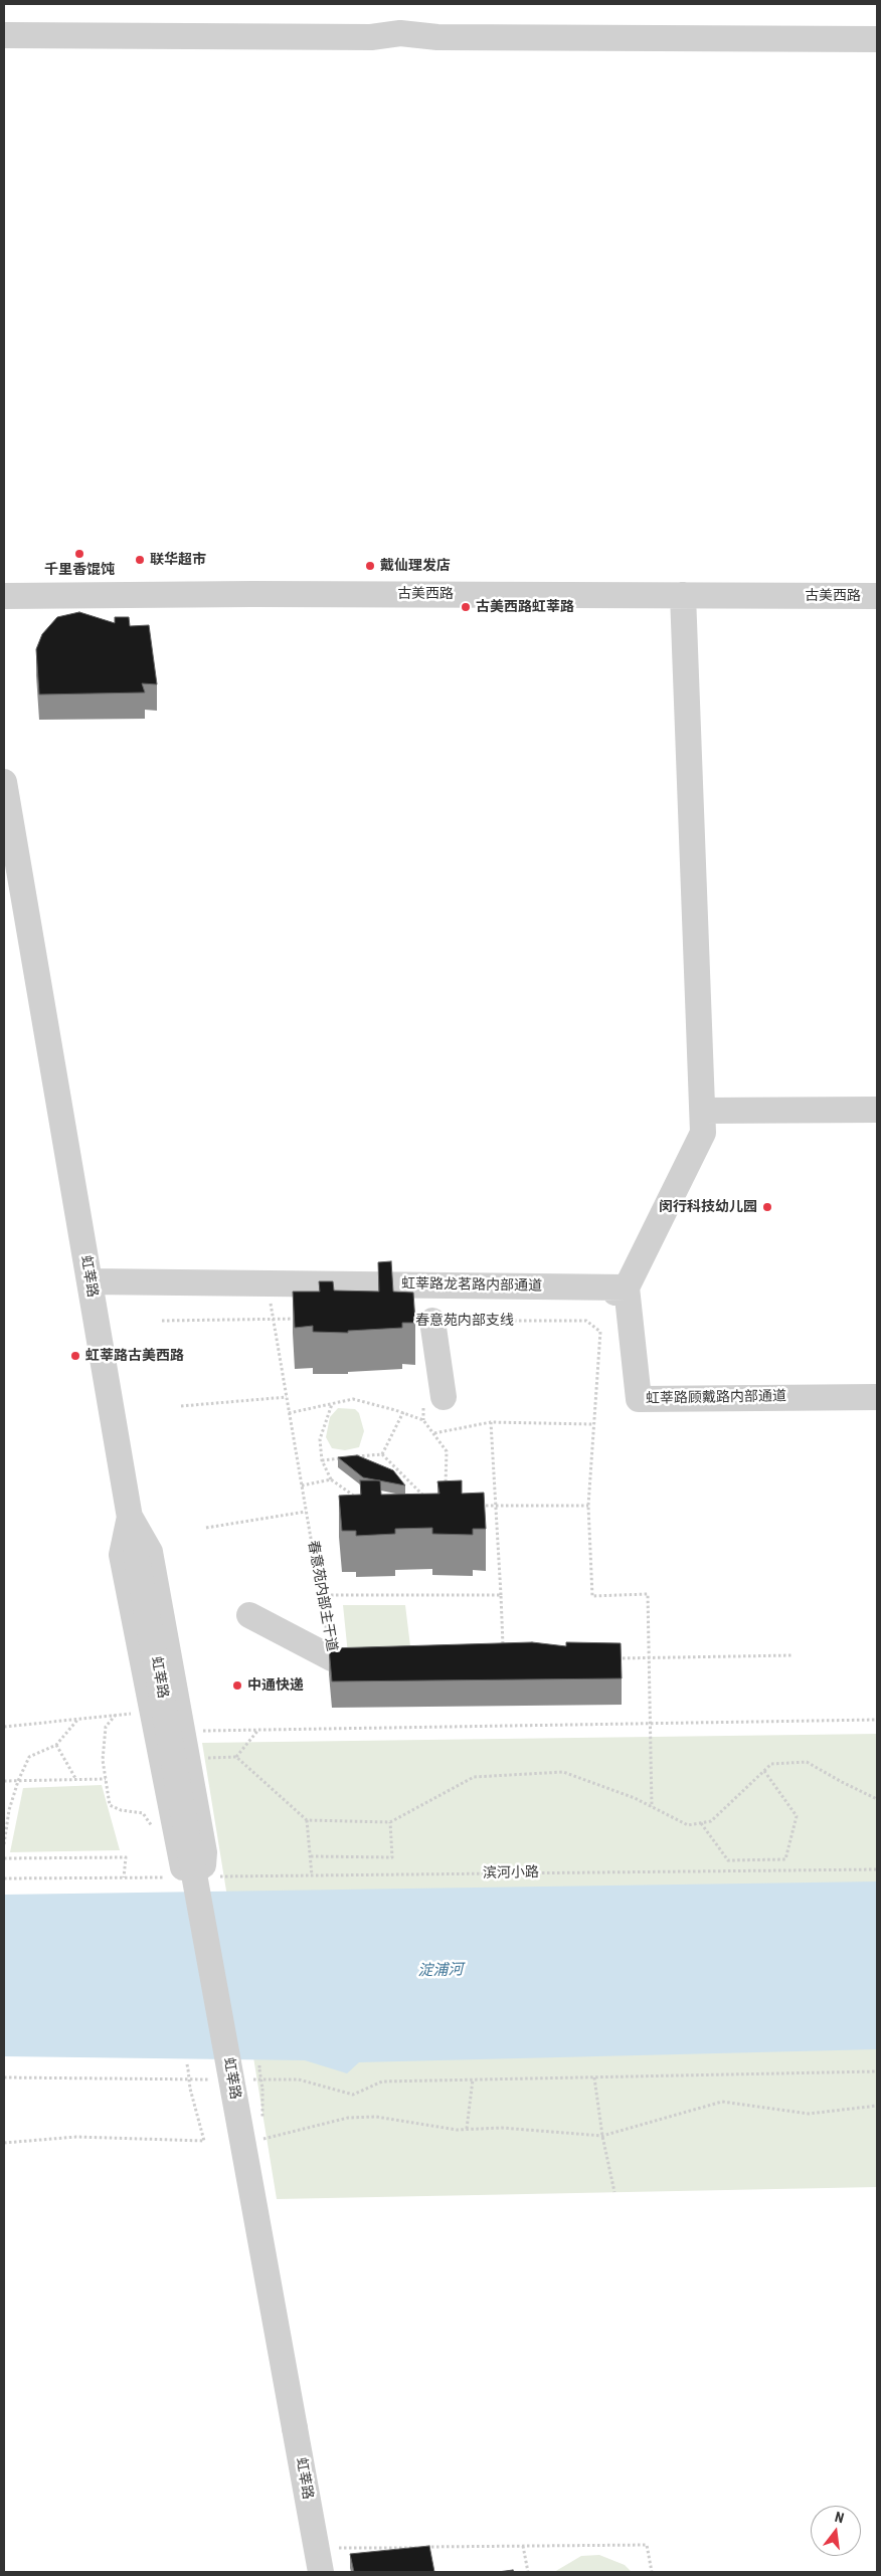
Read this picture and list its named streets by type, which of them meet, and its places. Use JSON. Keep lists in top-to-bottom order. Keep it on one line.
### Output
{"streets":{"street":["古美西路","虹莘路","虹莘路龙茗路内部通道","虹莘路顾戴路内部通道"],"path":["春意苑内部支线","春意苑内部主干道","滨河小路"]},"crossings":[["虹莘路","虹莘路龙茗路内部通道"],["虹莘路龙茗路内部通道","虹莘路顾戴路内部通道"],["虹莘路龙茗路内部通道","春意苑内部主干道"]],"water":["淀浦河"],"places":["千里香馄饨","联华超市","戴仙理发店","古美西路虹莘路","闵行科技幼儿园","虹莘路古美西路","中通快递"],"north":"top"}
